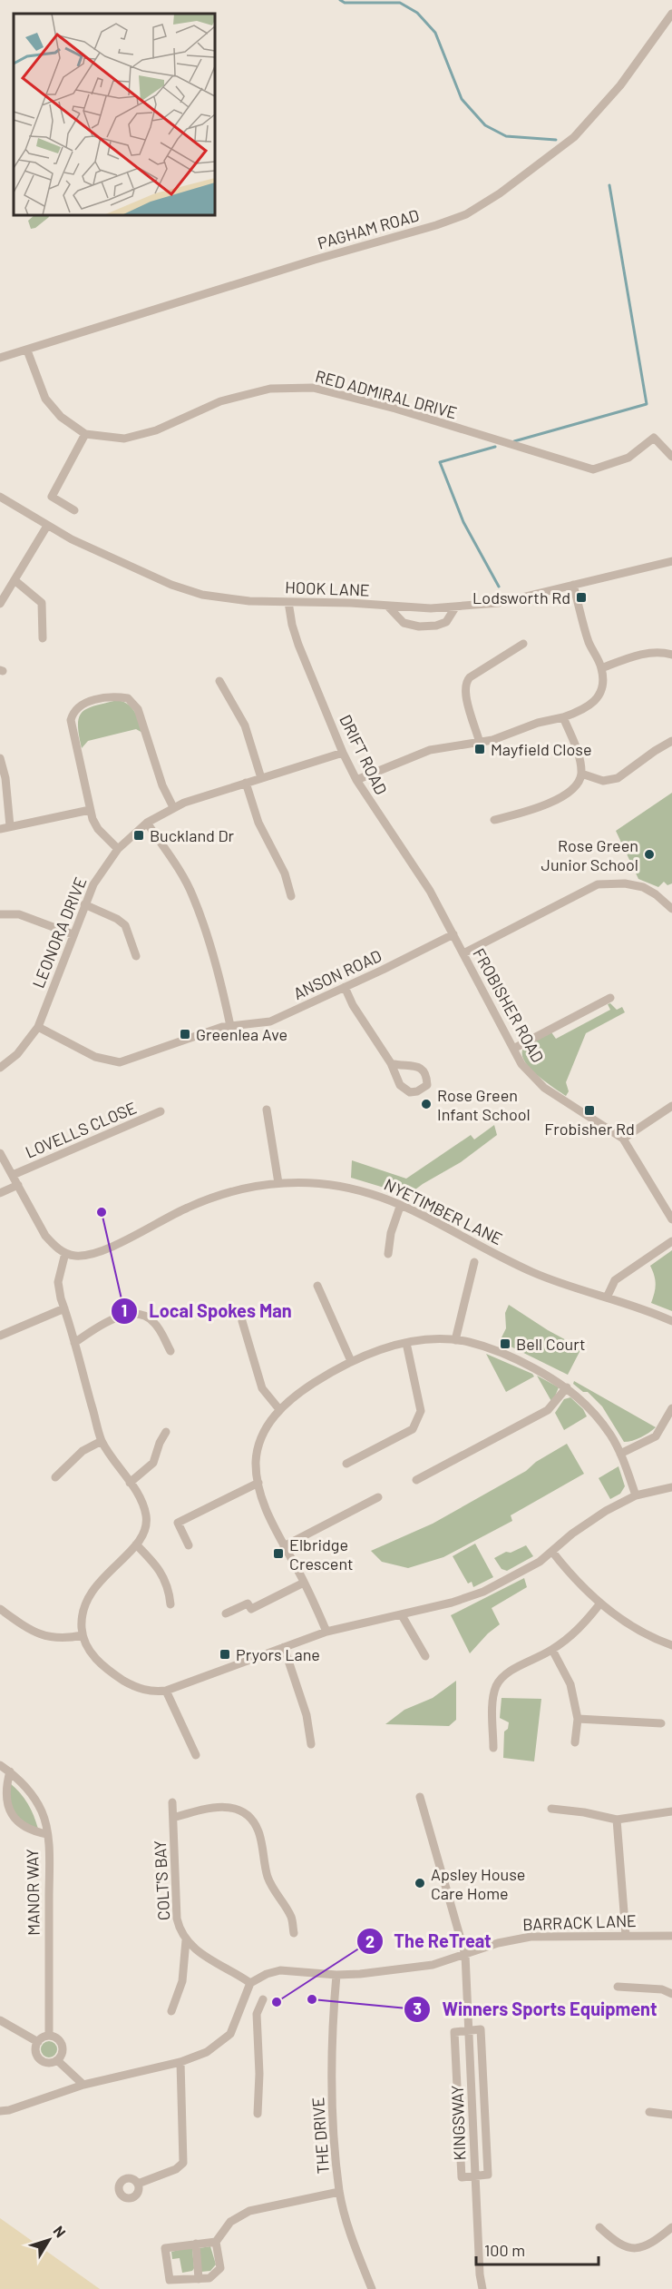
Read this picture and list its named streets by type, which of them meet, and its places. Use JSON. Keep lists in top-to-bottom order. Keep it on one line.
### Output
{"streets":{"street":["PAGHAM ROAD","RED ADMIRAL DRIVE","HOOK LANE","DRIFT ROAD","LEONORA DRIVE","ANSON ROAD","FROBISHER ROAD","LOVELLS CLOSE","NYETIMBER LANE","COLT'S BAY","MANOR WAY","BARRACK LANE","KINGSWAY","THE DRIVE"]},"crossings":[["PAGHAM ROAD","RED ADMIRAL DRIVE"],["HOOK LANE","DRIFT ROAD"],["DRIFT ROAD","LEONORA DRIVE"],["DRIFT ROAD","FROBISHER ROAD"],["LEONORA DRIVE","ANSON ROAD"],["ANSON ROAD","FROBISHER ROAD"],["COLT'S BAY","BARRACK LANE"],["BARRACK LANE","THE DRIVE"]],"places":{"transit":["Lodsworth Rd","Mayfield Close","Buckland Dr","Greenlea Ave","Frobisher Rd","Bell Court","Elbridge Crescent","Pryors Lane"],"other":["Rose Green Junior School","Rose Green Infant School","Local Spokes Man","Apsley House Care Home","Winners Sports Equipment","The ReTreat"]},"scale_bar":"100 m","north":"top right"}
